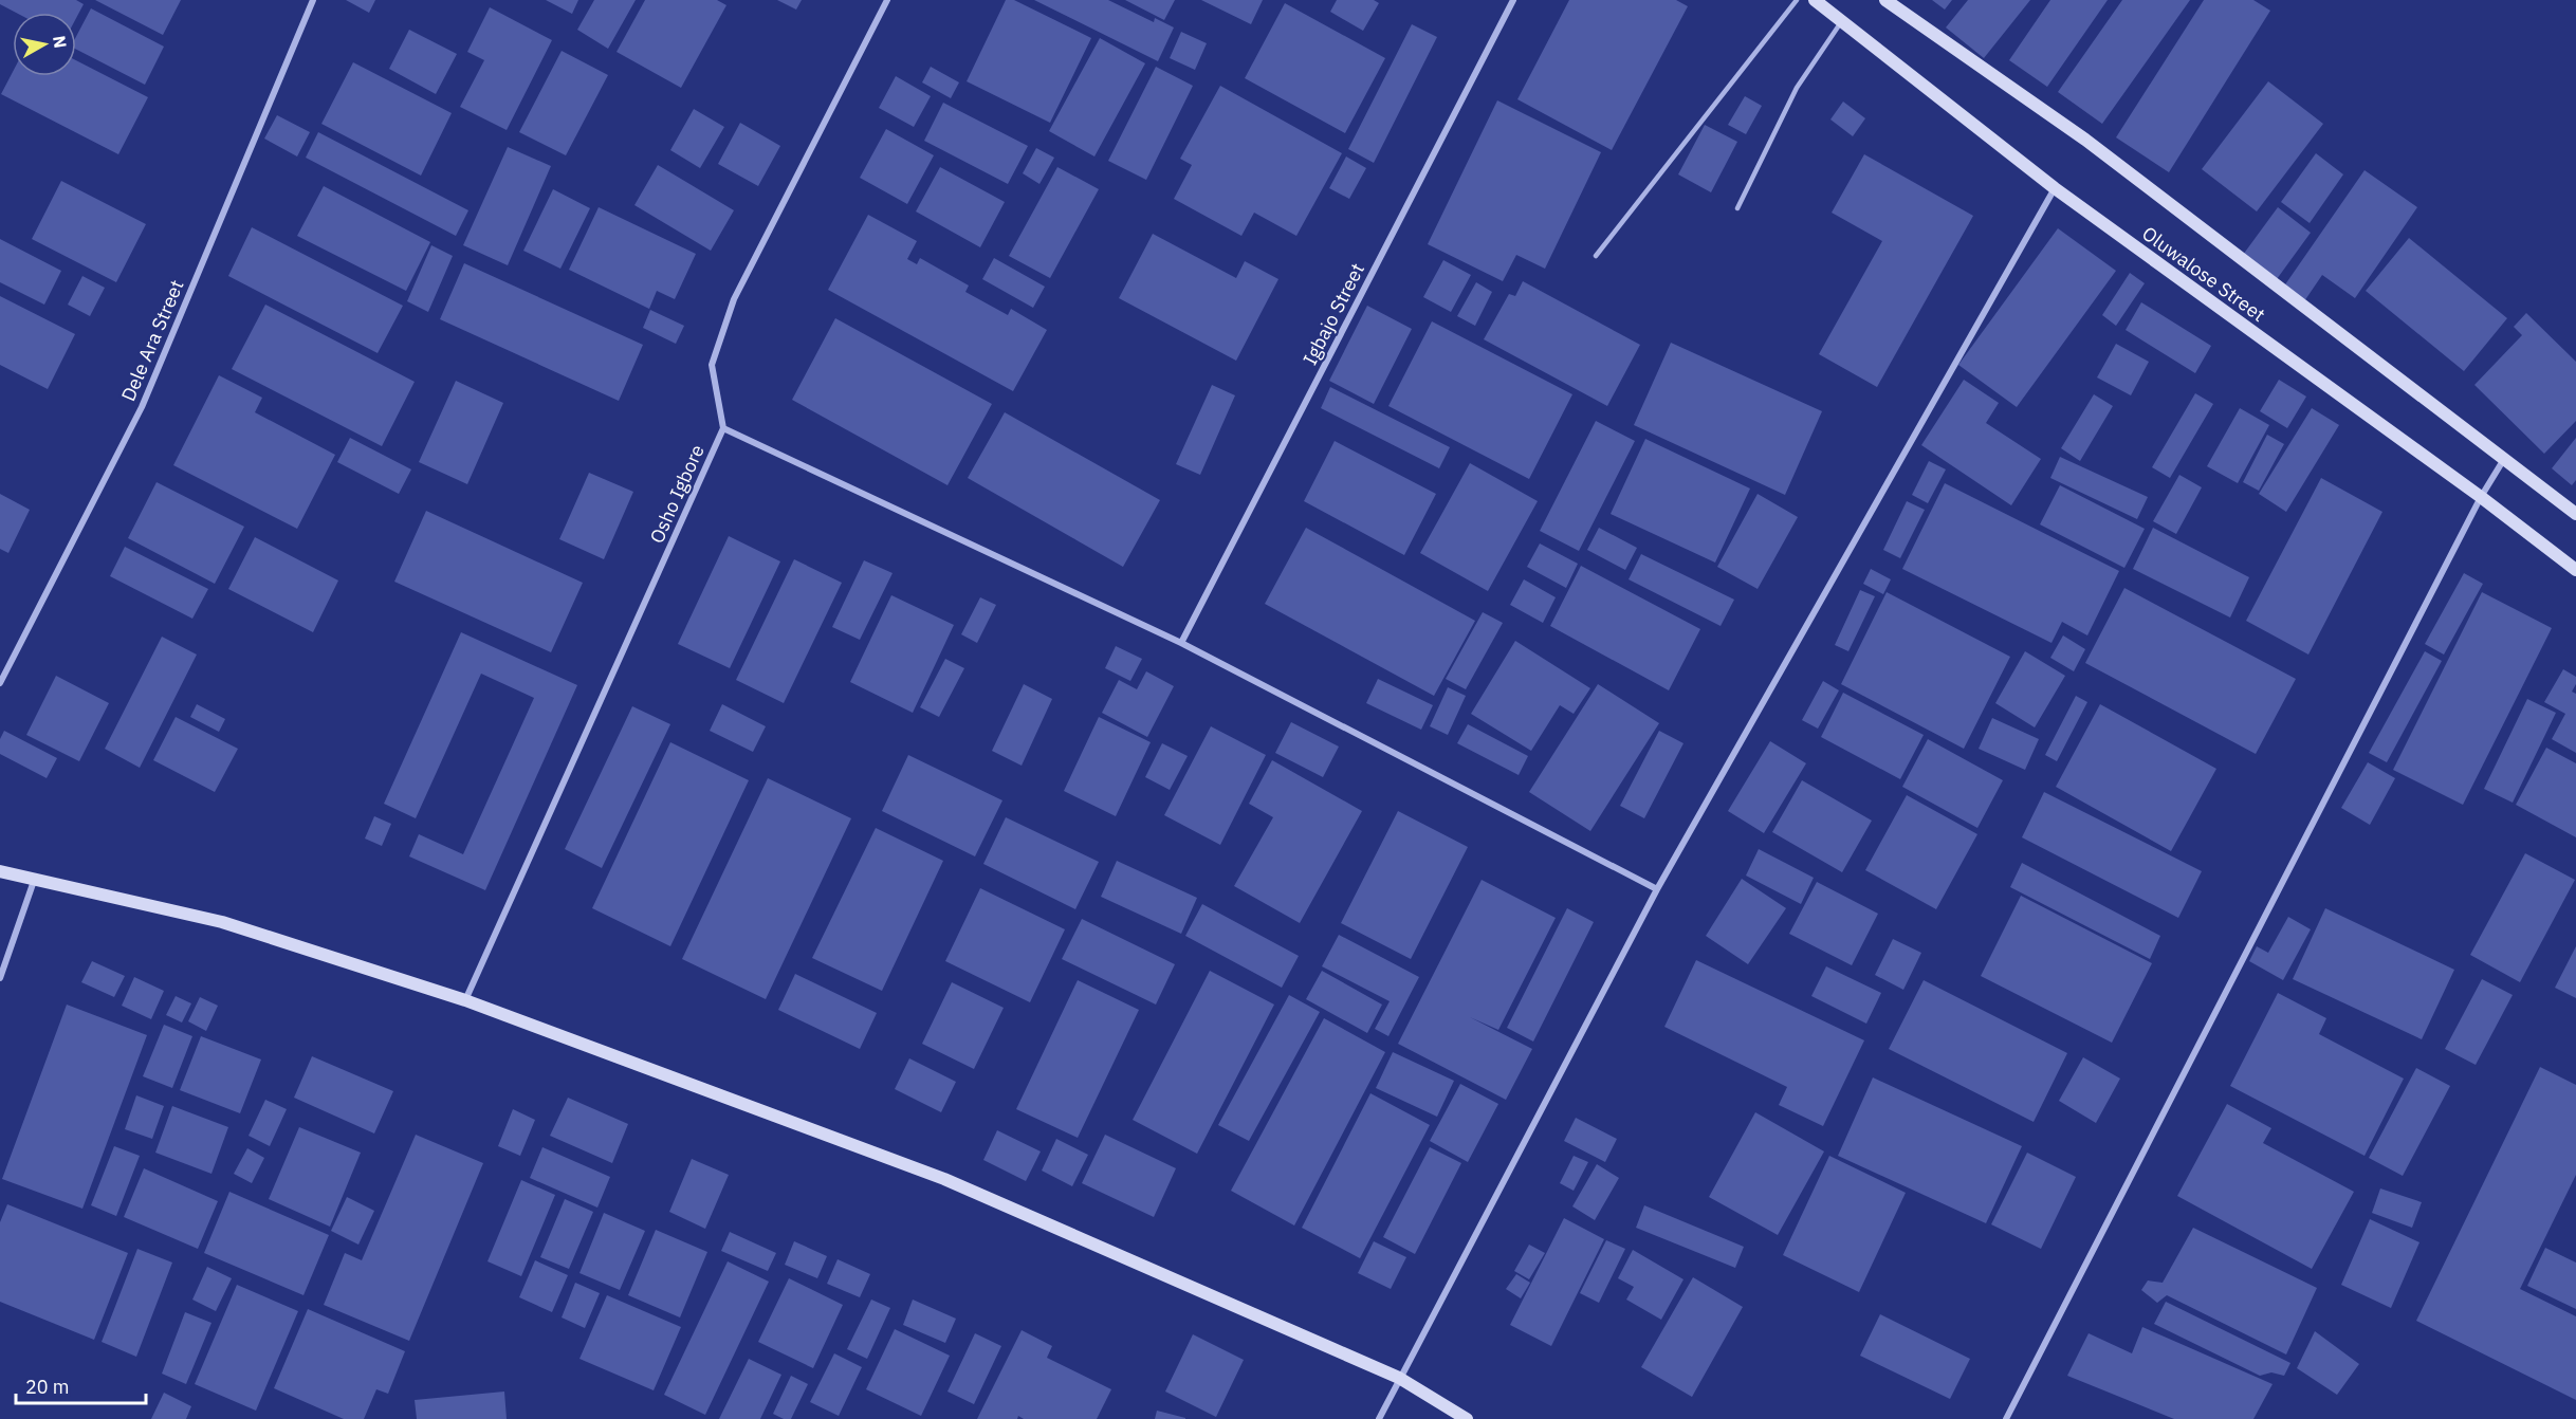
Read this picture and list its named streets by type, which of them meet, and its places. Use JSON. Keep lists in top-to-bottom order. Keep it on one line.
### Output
{"streets":{"street":["Oluwalose Street","Igbajo Street","Dele Ara Street","Osho Igbore"]},"scale_bar":"20 m","north":"right"}
